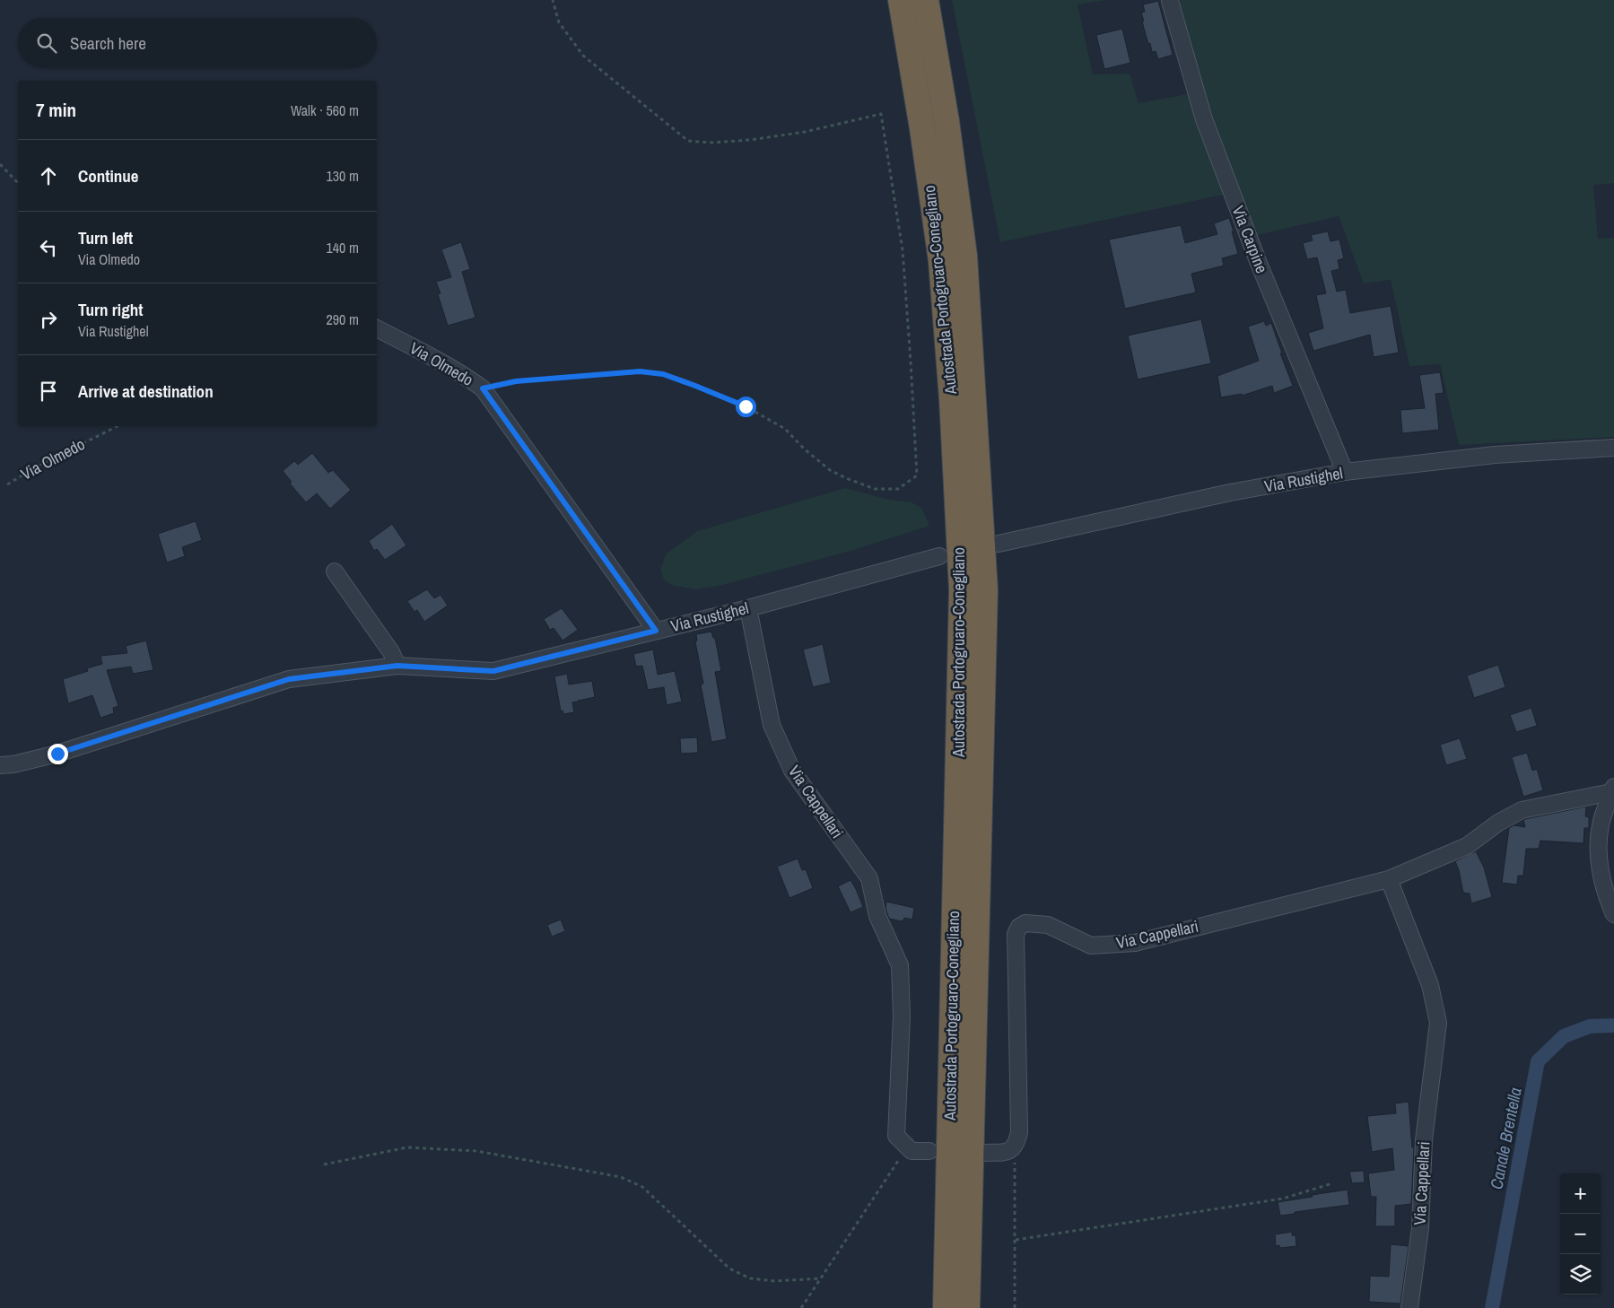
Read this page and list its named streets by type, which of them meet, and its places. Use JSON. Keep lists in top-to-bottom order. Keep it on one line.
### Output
{"streets":{"highway":["Autostrada Portogruaro-Conegliano"],"street":["Via Carpine","Via Olmedo","Via Rustighel","Via Cappellari"]},"crossings":[["Via Carpine","Via Rustighel"],["Via Olmedo","Via Rustighel"],["Via Rustighel","Via Cappellari"]],"water":["Canale Brentella"],"page":{"search":"Search here","heading":["7 min","Walk · 560 m"],"list":[["Continue","130 m"],["Turn left","Via Olmedo","140 m"],["Turn right","Via Rustighel","290 m"],"Arrive at destination"],"map_buttons":["+","−"]}}
